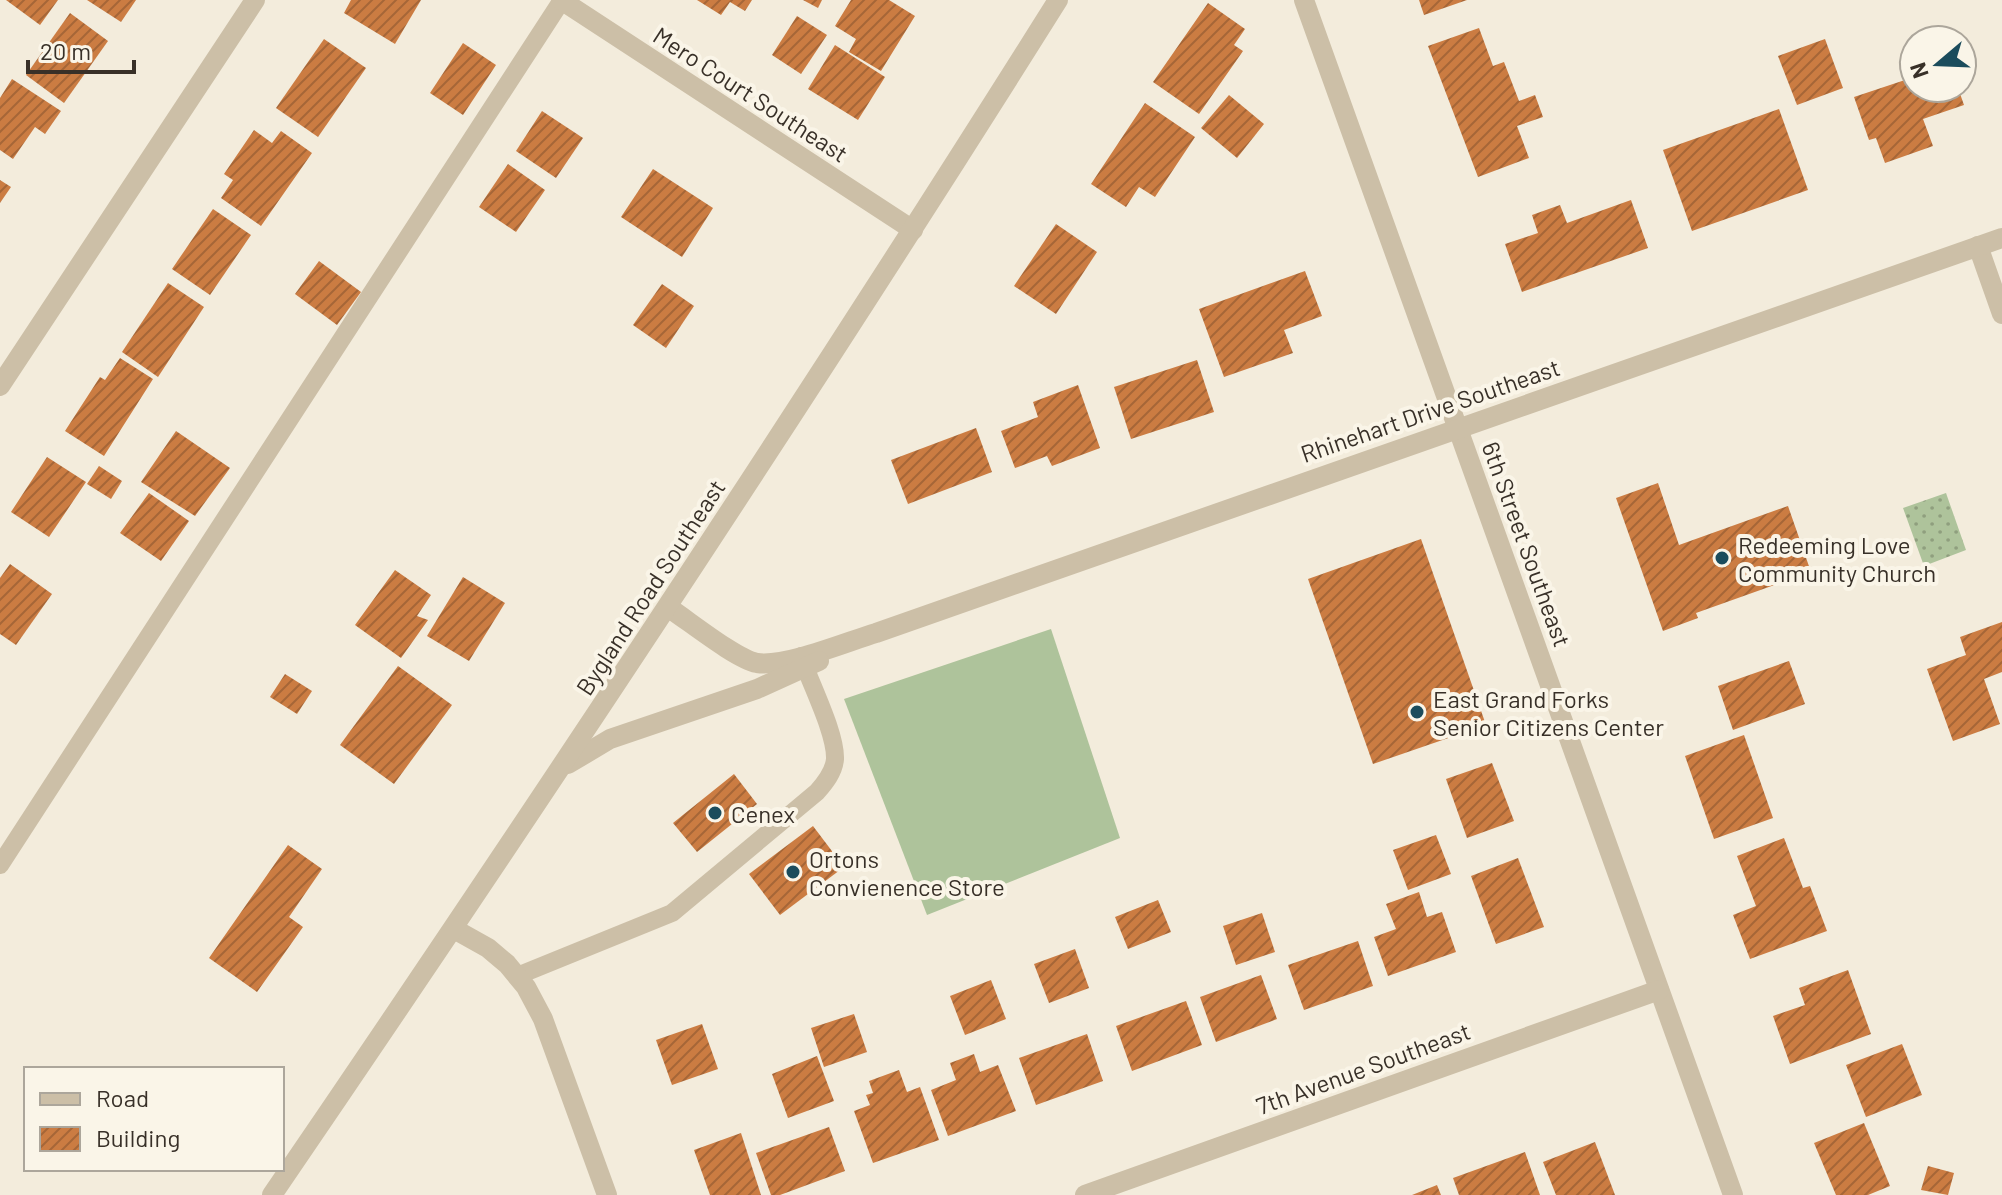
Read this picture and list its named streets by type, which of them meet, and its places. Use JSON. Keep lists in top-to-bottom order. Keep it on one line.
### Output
{"streets":{"street":["Mero Court Southeast","Rhinehart Drive Southeast","6th Street Southeast","Bygland Road Southeast","7th Avenue Southeast"]},"crossings":[["Mero Court Southeast","Bygland Road Southeast"],["Rhinehart Drive Southeast","6th Street Southeast"],["Rhinehart Drive Southeast","Bygland Road Southeast"],["6th Street Southeast","7th Avenue Southeast"]],"places":["Redeeming Love Community Church","East Grand Forks Senior Citizens Center","Cenex","Ortons Convienence Store"],"legend":["Road","Building"],"scale_bar":"20 m","north":"left"}
